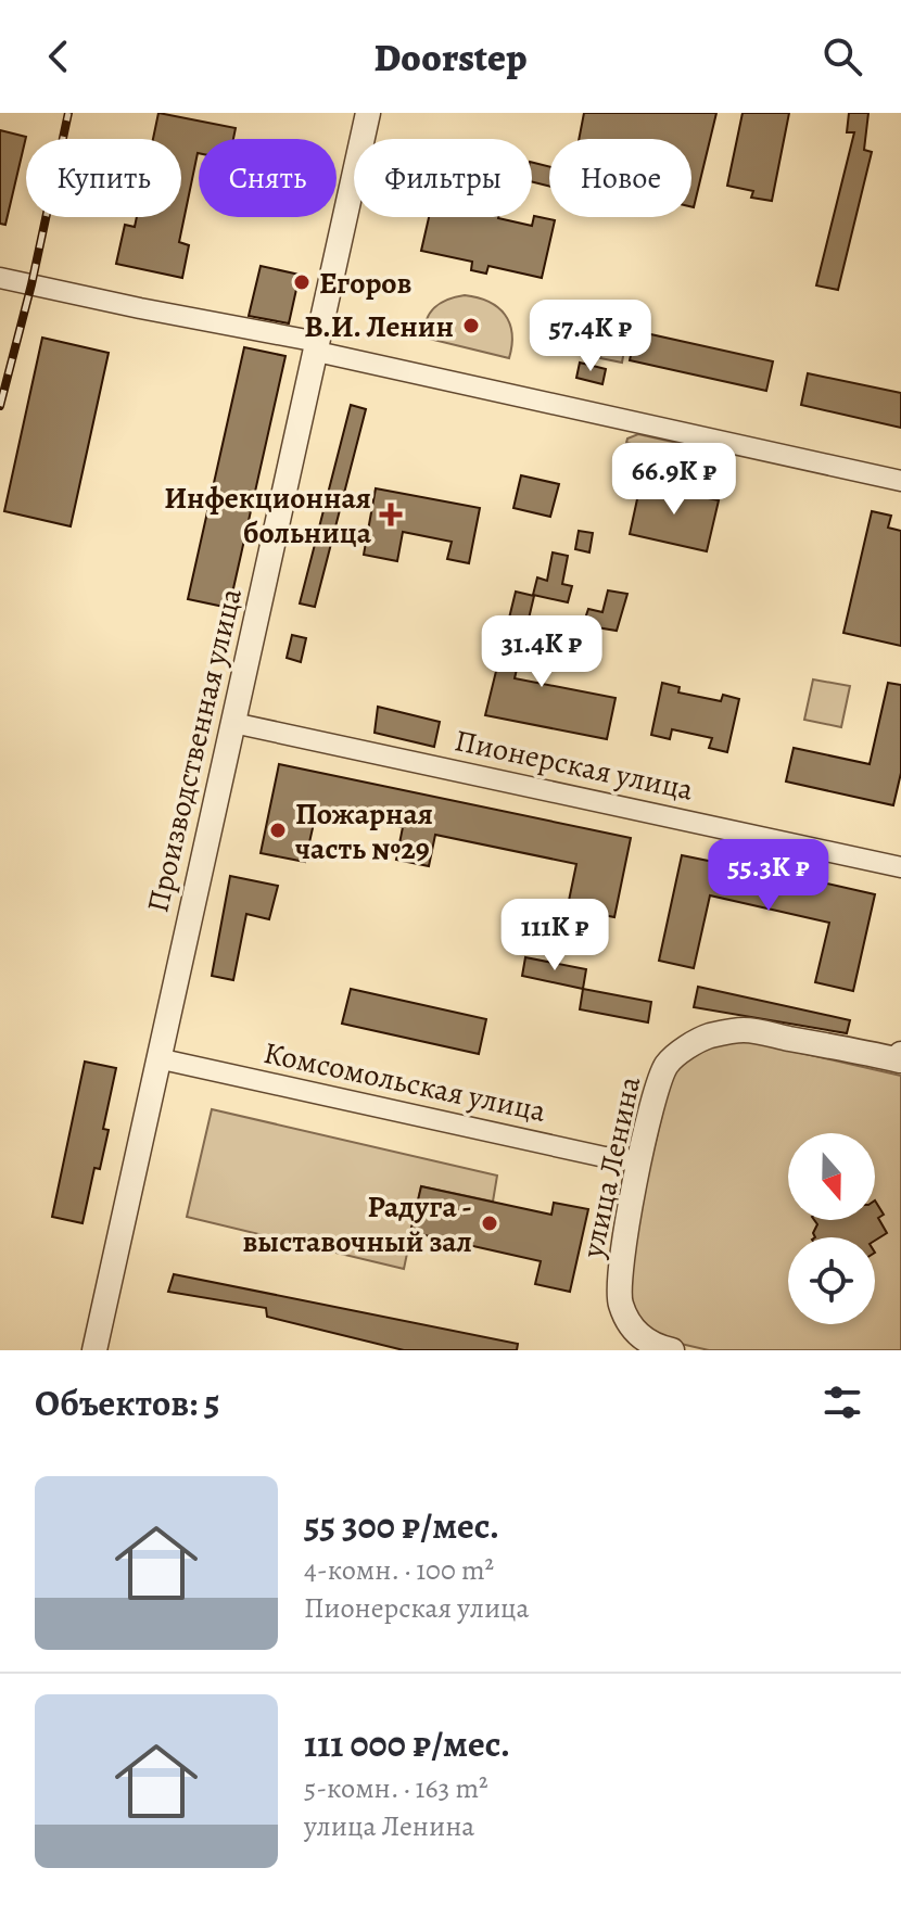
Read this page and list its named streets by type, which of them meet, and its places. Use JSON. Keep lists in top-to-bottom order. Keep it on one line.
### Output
{"streets":{"street":["Производственная улица","Пионерская улица","Комсомольская улица","улица Ленина"]},"crossings":[["Производственная улица","Пионерская улица"],["Производственная улица","Комсомольская улица"],["Комсомольская улица","улица Ленина"]],"places":{"other":["Егоров","В.И. Ленин","Пожарная часть №29","Радуга - выставочный зал"],"health":["Инфекционная больница"]},"north":"bottom","page":{"header":"Doorstep","chip":["Купить","Снять","Фильтры","Новое"],"price":["57.4K ₽","66.9K ₽","31.4K ₽","55.3K ₽","111K ₽"],"heading":"Объектов: 5","list":[{"name":"55 300 ₽/мес.","note":"4-комн. · 100 m² · Пионерская улица"},{"name":"111 000 ₽/мес.","note":"5-комн. · 163 m² · улица Ленина"}]}}
